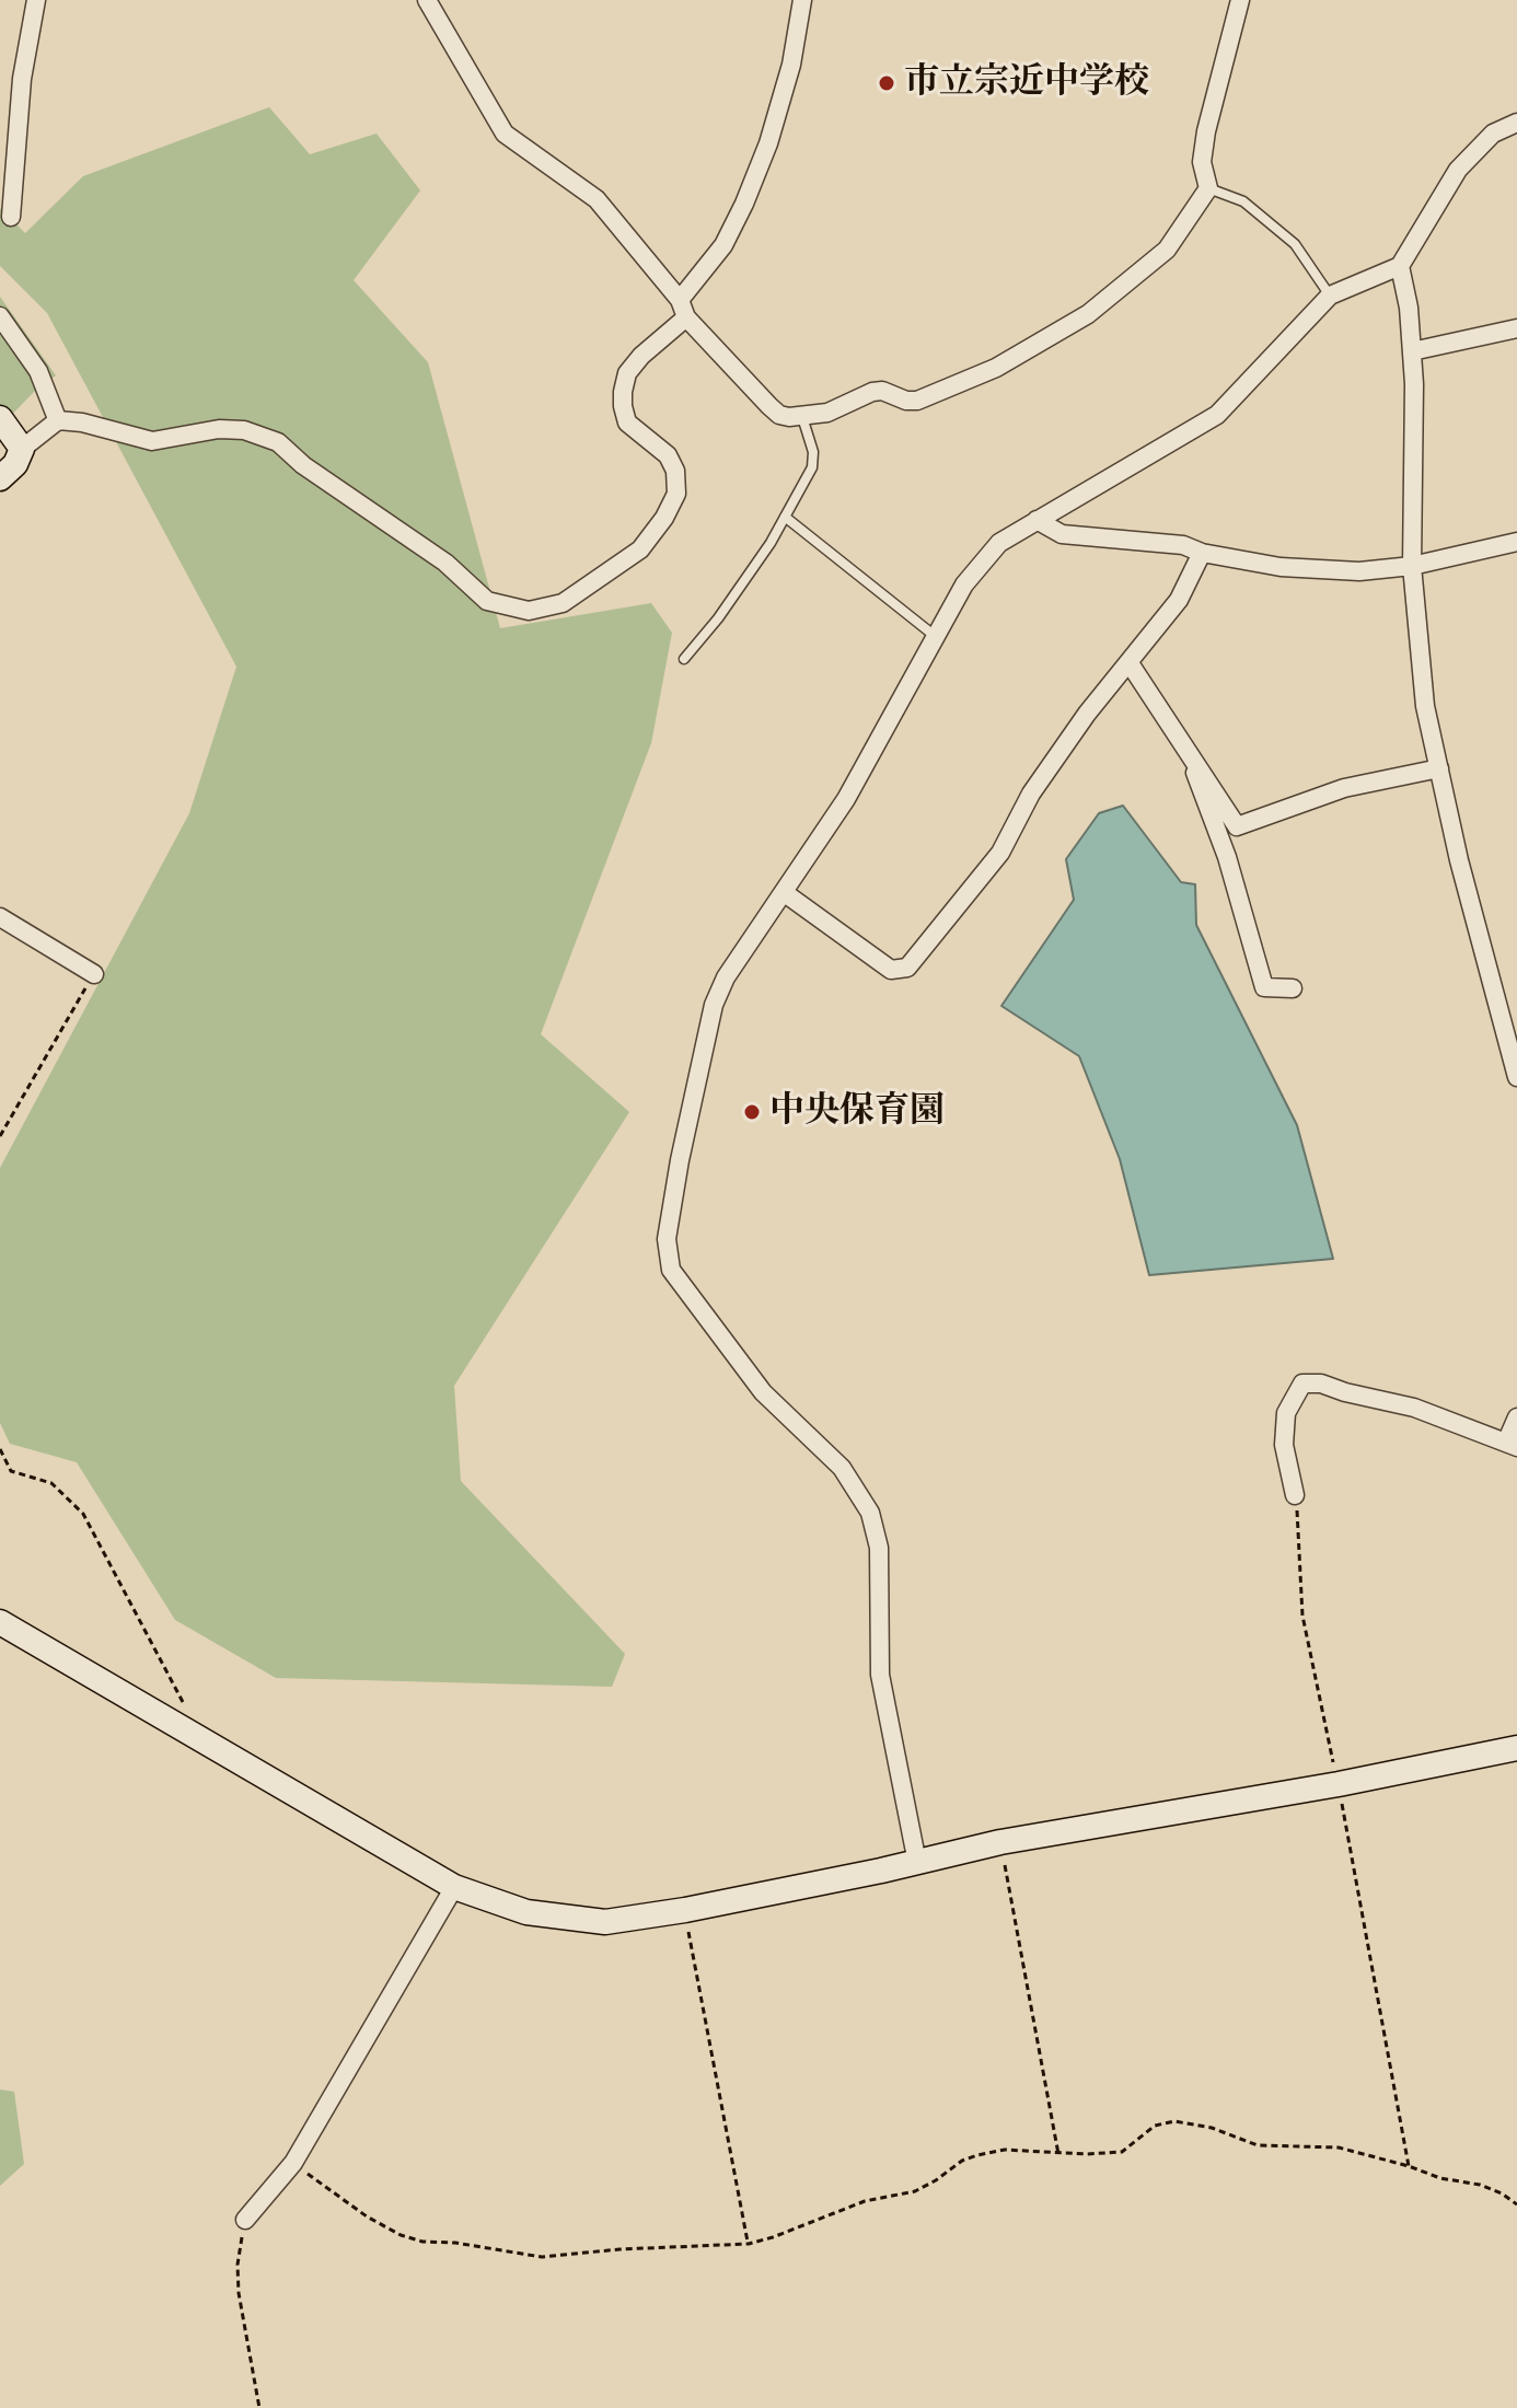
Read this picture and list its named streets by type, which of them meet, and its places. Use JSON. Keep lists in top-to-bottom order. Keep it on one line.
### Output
{"places":["市立宗近中学校","中央保育園"]}
